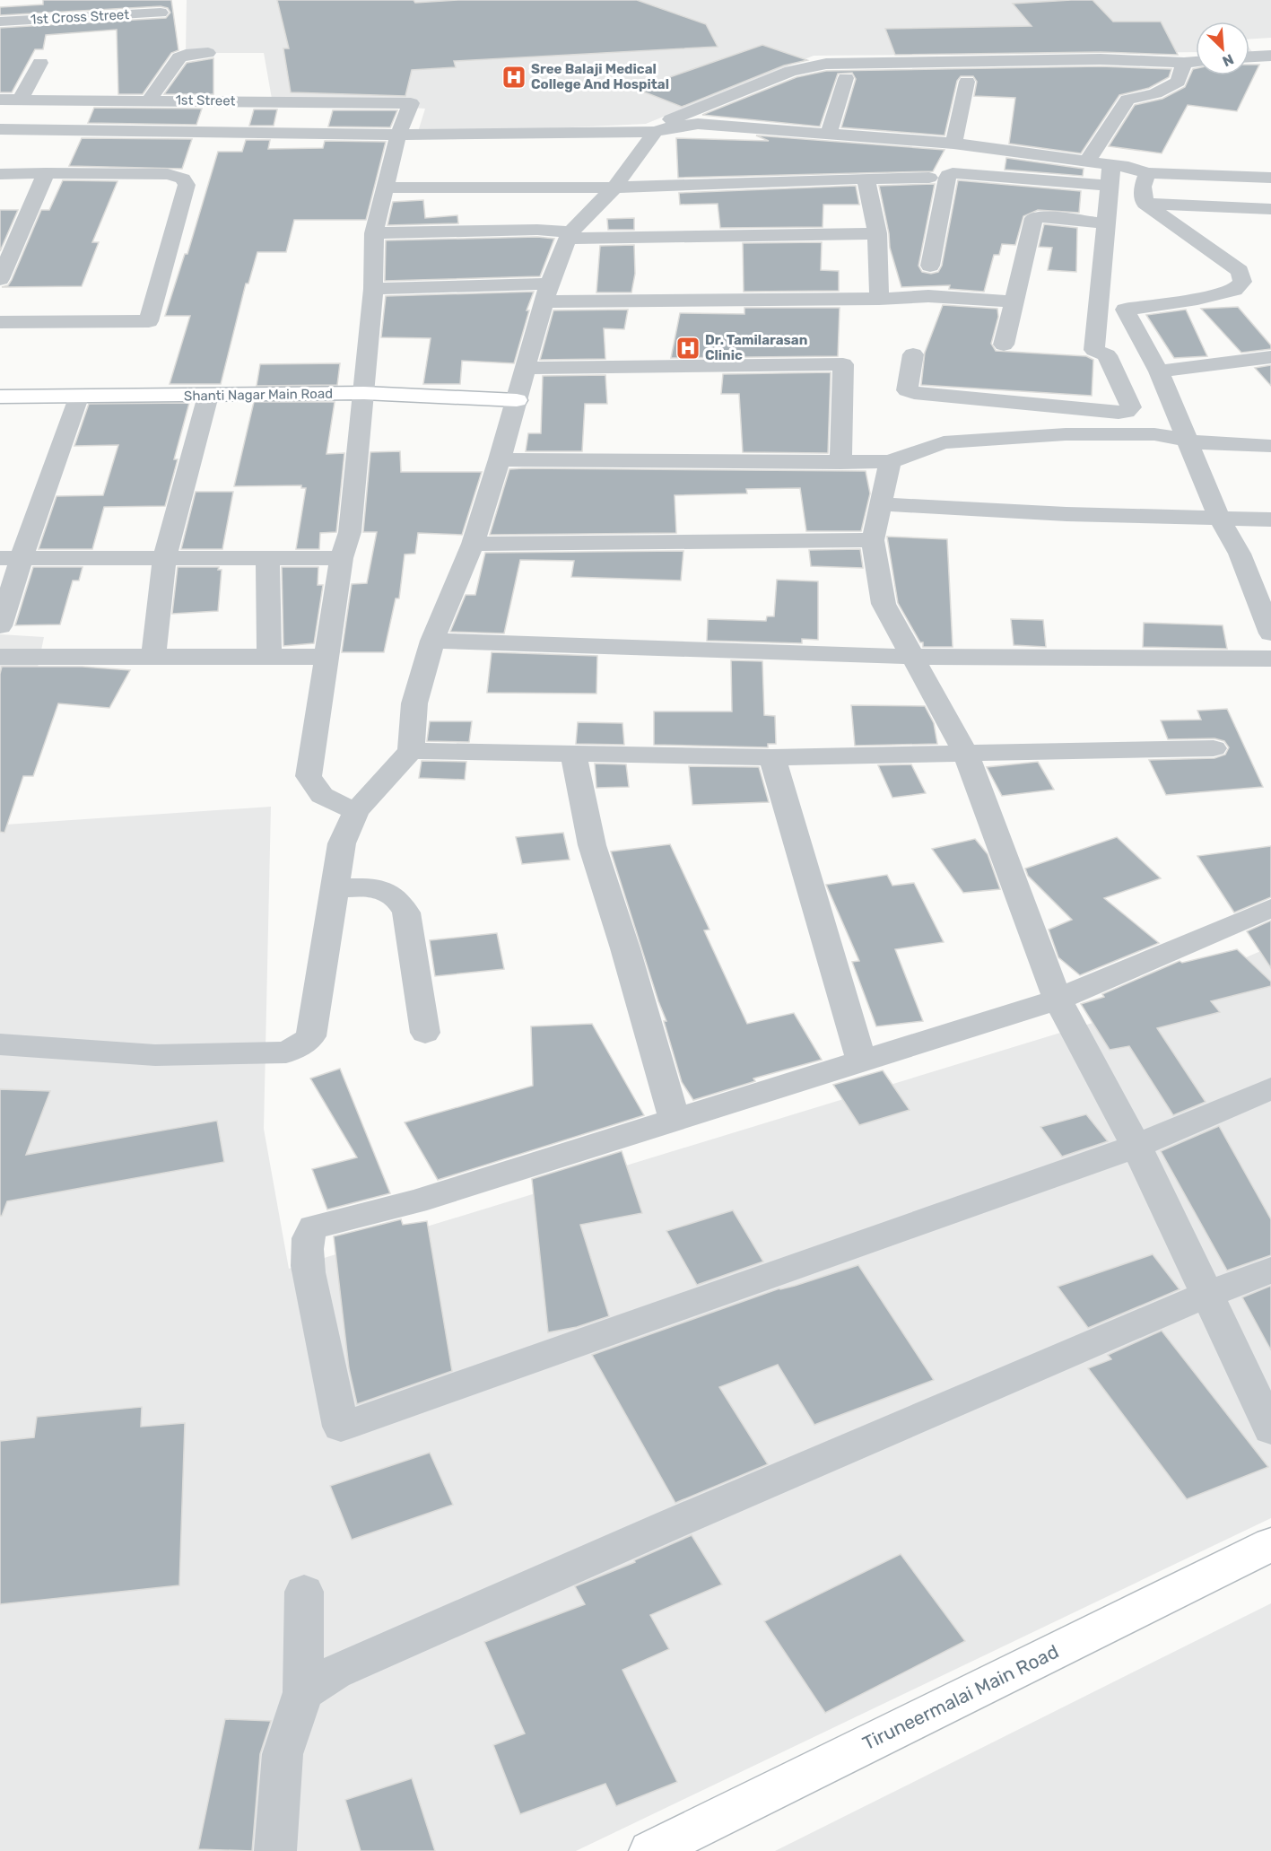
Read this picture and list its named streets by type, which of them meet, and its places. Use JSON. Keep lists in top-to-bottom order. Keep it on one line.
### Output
{"streets":{"street":["1st Cross Street","1st Street","Shanti Nagar Main Road","Tiruneermalai Main Road"]},"places":{"hospital":["Sree Balaji Medical College And Hospital","Dr. Tamilarasan Clinic"]},"north":"bottom right"}
